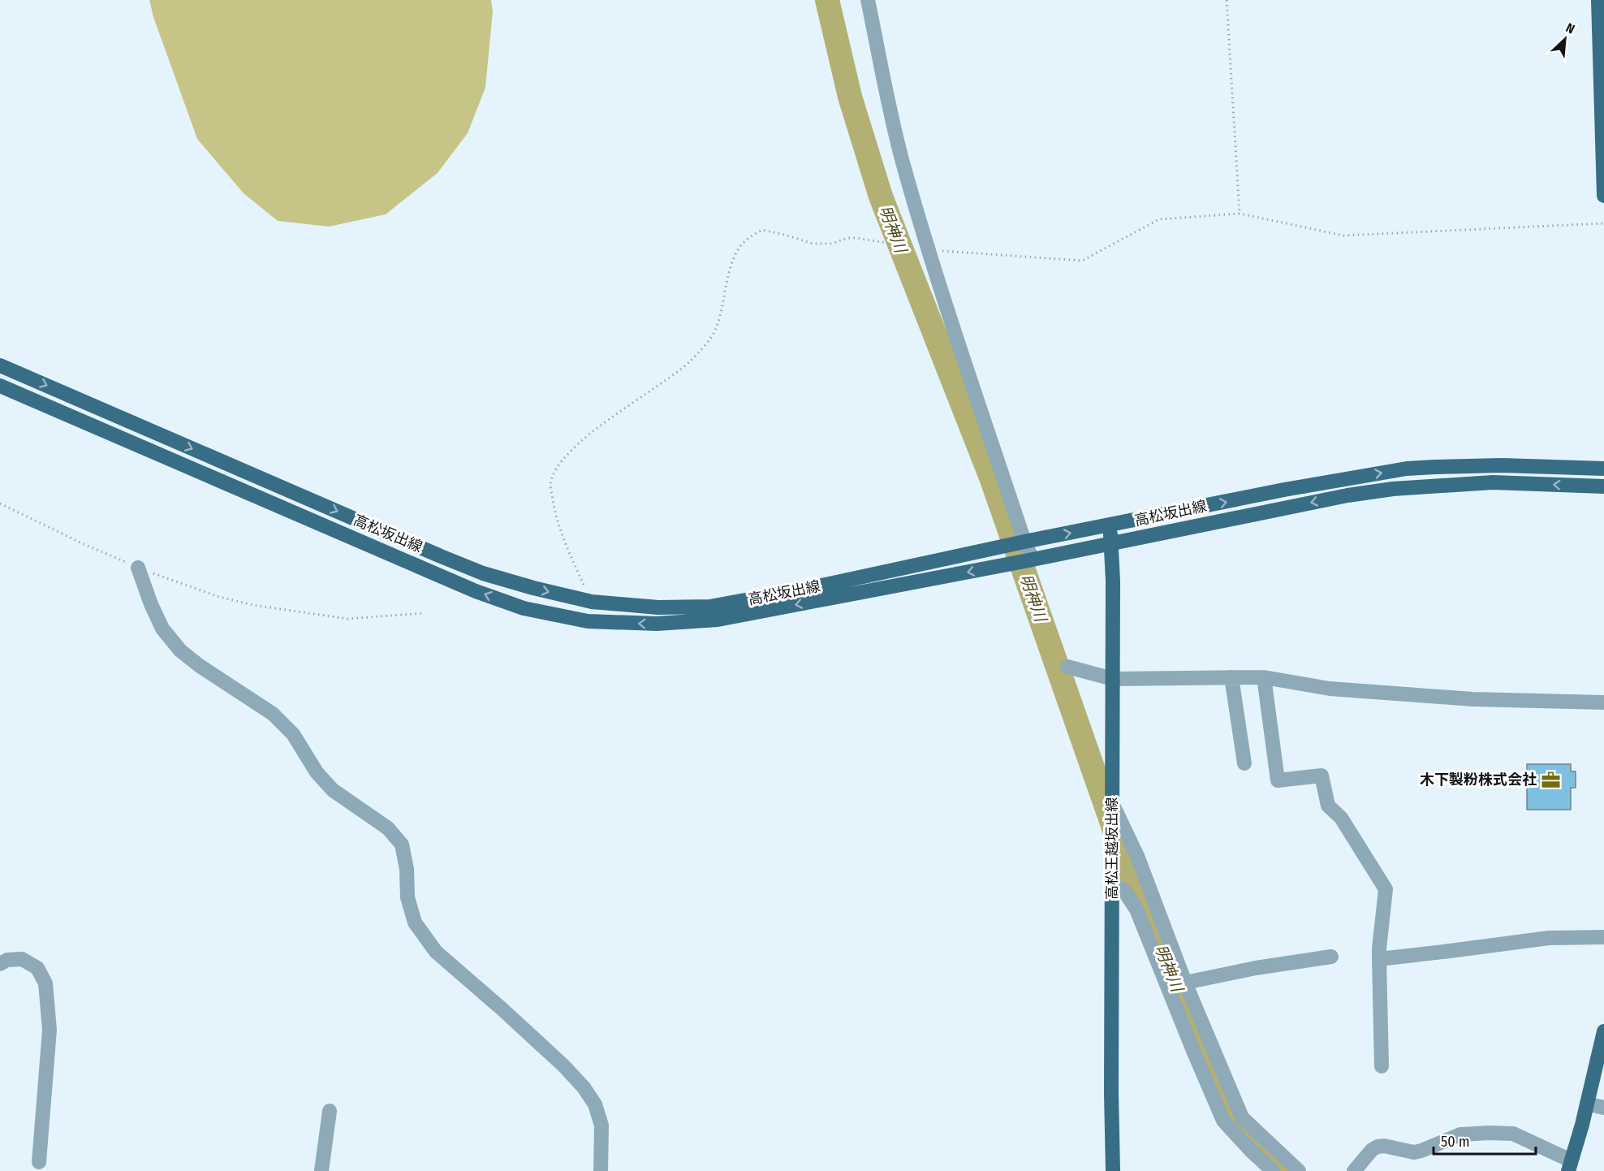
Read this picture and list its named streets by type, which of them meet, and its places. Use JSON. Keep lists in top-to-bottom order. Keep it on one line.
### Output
{"streets":{"main road":["高松坂出線","高松王越坂出線"]},"crossings":[["高松坂出線","高松王越坂出線"]],"water":["明神川"],"places":{"office":["木下製粉株式会社"]},"scale_bar":"50 m","north":"top right"}
